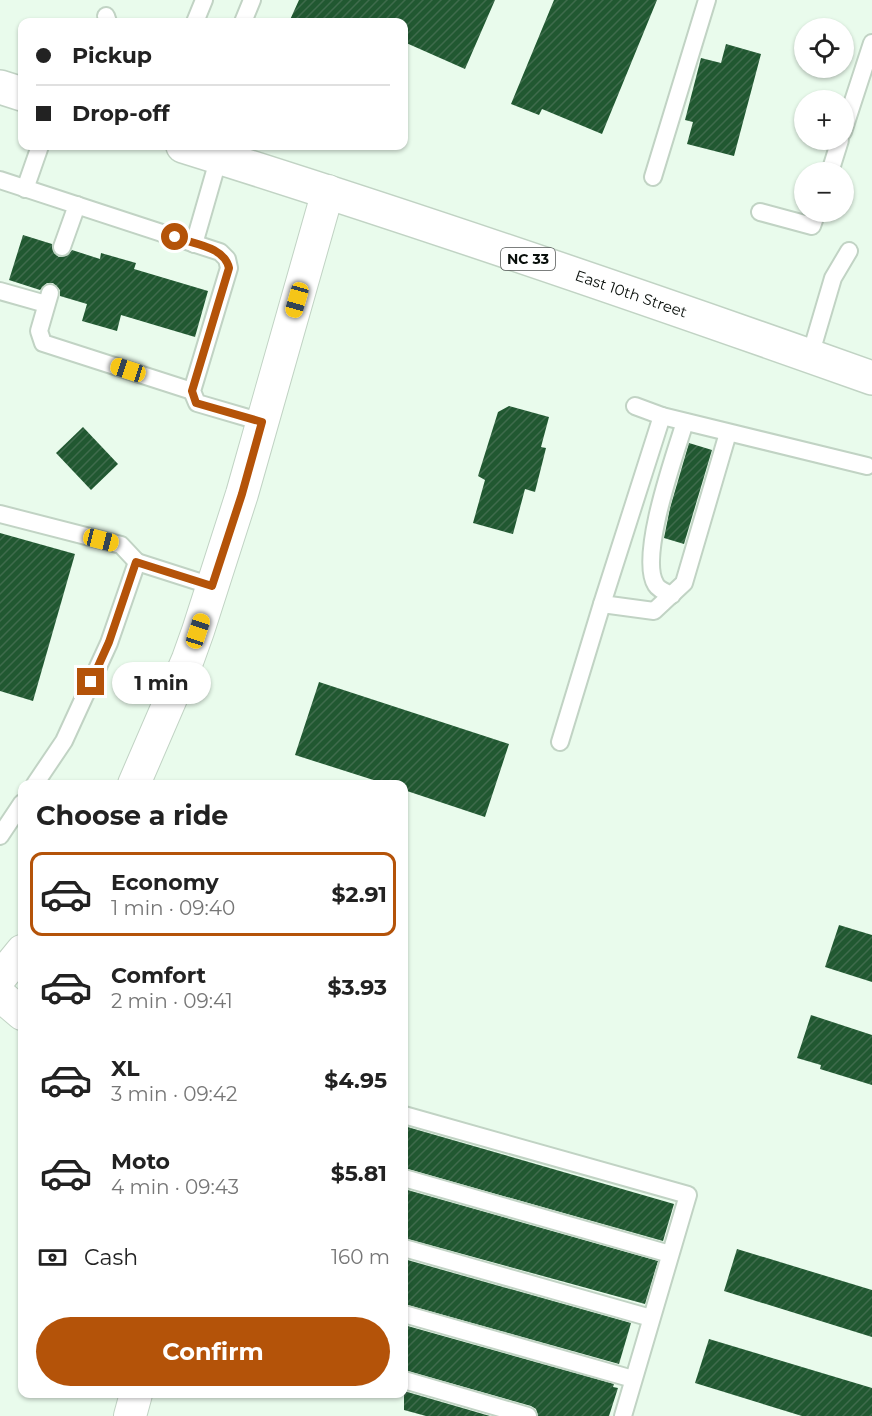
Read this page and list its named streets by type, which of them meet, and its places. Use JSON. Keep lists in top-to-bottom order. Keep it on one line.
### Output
{"streets":{"main road":["NC 33","East 10th Street"]},"page":{"map_buttons":["+","−"],"banner":["Pickup","Drop-off"],"bubble":"1 min","heading":"Choose a ride","list":[{"name":"Economy","note":"1 min · 09:40","value":"$2.91"},{"name":"Comfort","note":"2 min · 09:41","value":"$3.93"},{"name":"XL","note":"3 min · 09:42","value":"$4.95"},{"name":"Moto","note":"4 min · 09:43","value":"$5.81"}],"pay":["Cash","160 m"],"buttons":"Confirm"}}
